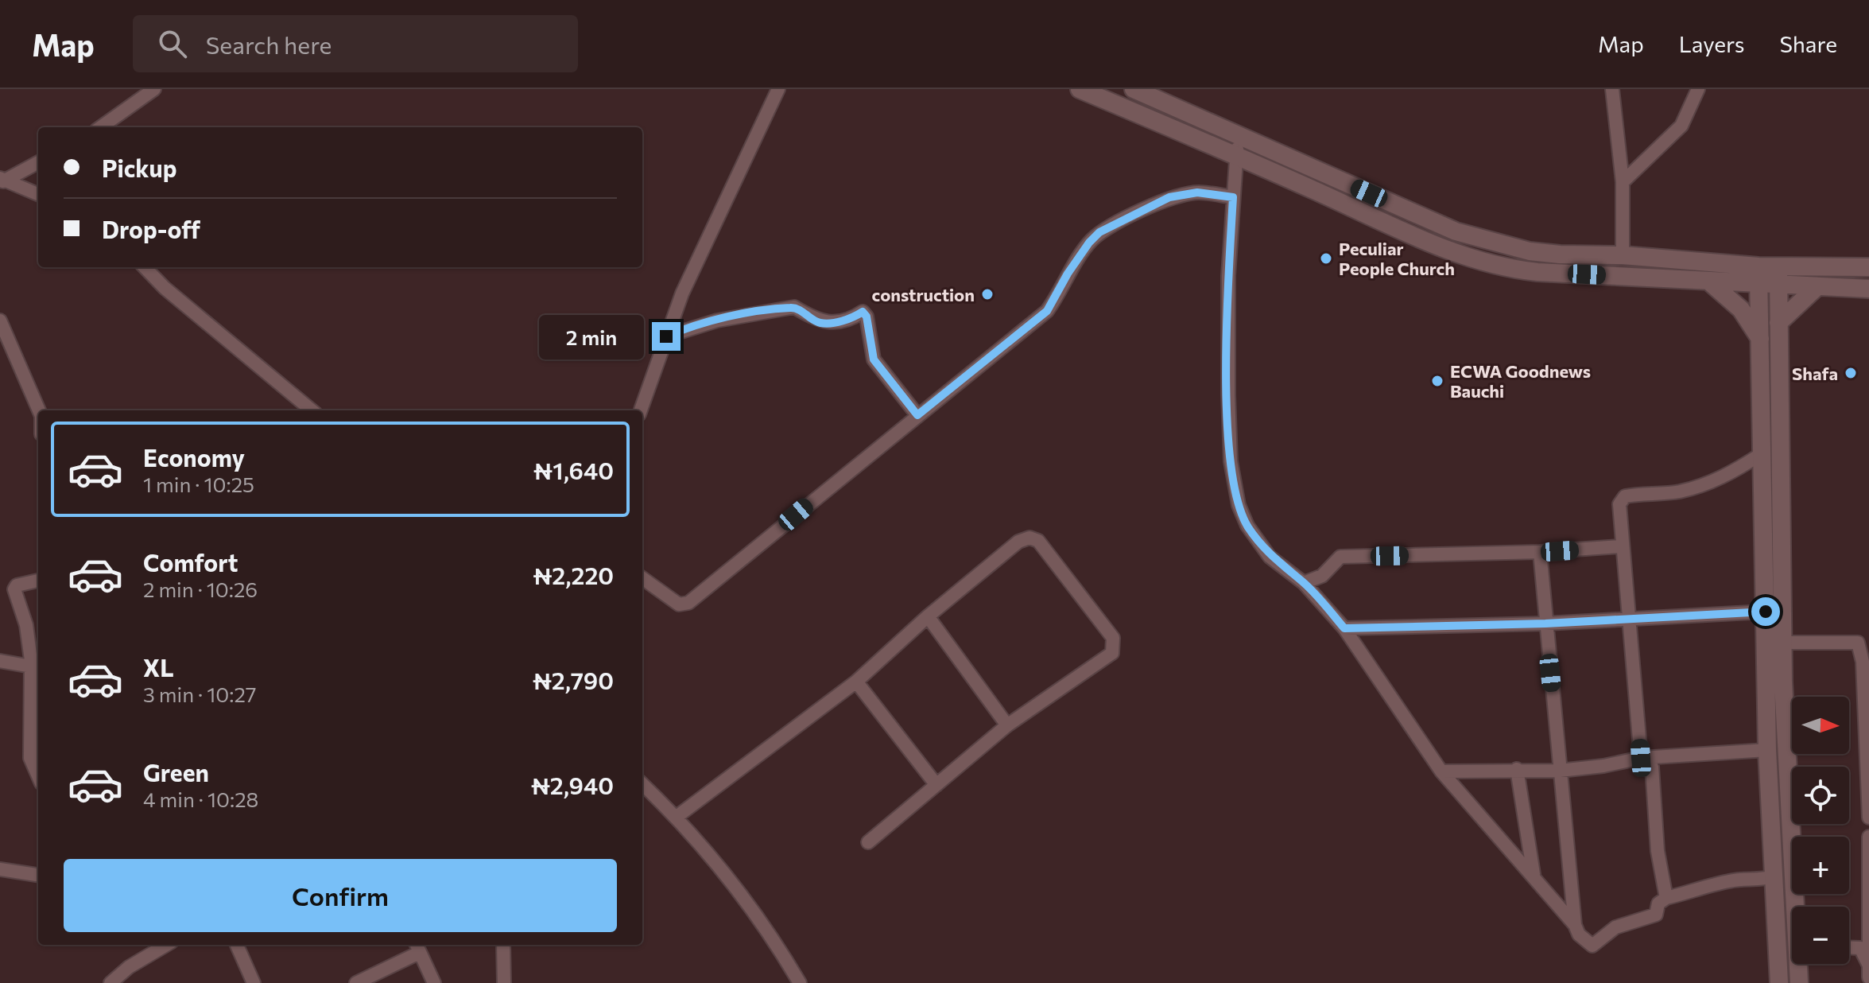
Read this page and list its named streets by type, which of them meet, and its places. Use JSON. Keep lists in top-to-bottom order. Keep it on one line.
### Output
{"places":["Peculiar People Church","construction","Shafa","ECWA Goodnews Bauchi"],"north":"right","page":{"header":"Map","search":"Search here","nav":["Map","Layers","Share"],"banner":["Pickup","Drop-off"],"bubble":"2 min","list":[{"name":"Economy","note":"1 min · 10:25","value":"₦1,640"},{"name":"Comfort","note":"2 min · 10:26","value":"₦2,220"},{"name":"XL","note":"3 min · 10:27","value":"₦2,790"},{"name":"Green","note":"4 min · 10:28","value":"₦2,940"}],"map_buttons":["+","−"],"buttons":"Confirm"}}
